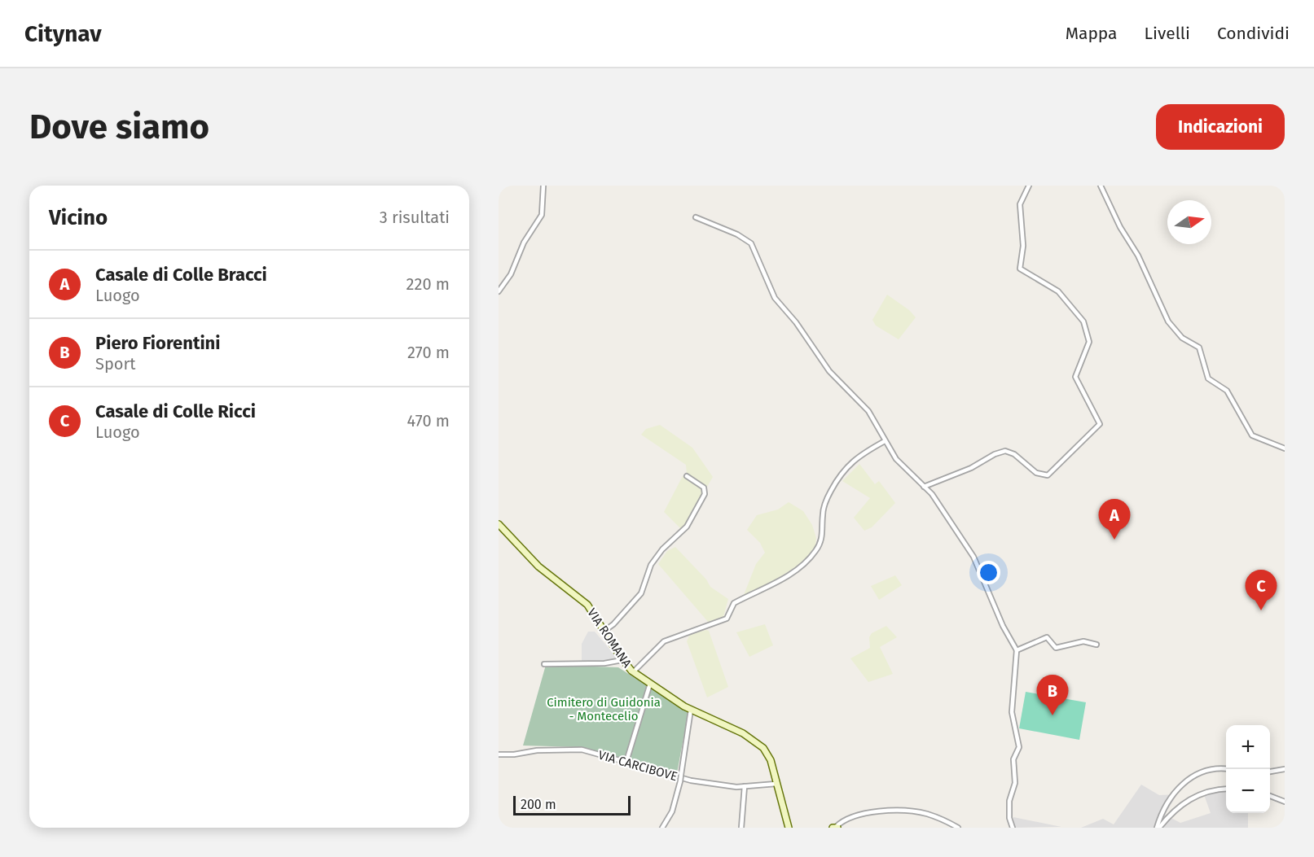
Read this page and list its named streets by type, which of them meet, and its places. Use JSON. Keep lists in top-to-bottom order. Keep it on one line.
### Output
{"streets":{"street":["VIA ROMANA","VIA CARCIBOVE"]},"crossings":[["VIA ROMANA","VIA CARCIBOVE"]],"parks":["Cimitero di Guidonia - Montecelio"],"scale_bar":"200 m","north":"right","page":{"header":"Citynav","nav":["Mappa","Livelli","Condividi"],"buttons":"Indicazioni","title":"Dove siamo","heading":["Vicino","3 risultati"],"list":[{"mark":"A","name":"Casale di Colle Bracci","note":"Luogo","value":"220 m"},{"mark":"B","name":"Piero Fiorentini","note":"Sport","value":"270 m"},{"mark":"C","name":"Casale di Colle Ricci","note":"Luogo","value":"470 m"}],"pins":["A","C","B"],"map_buttons":["+","−"],"scale":"200 m"}}
